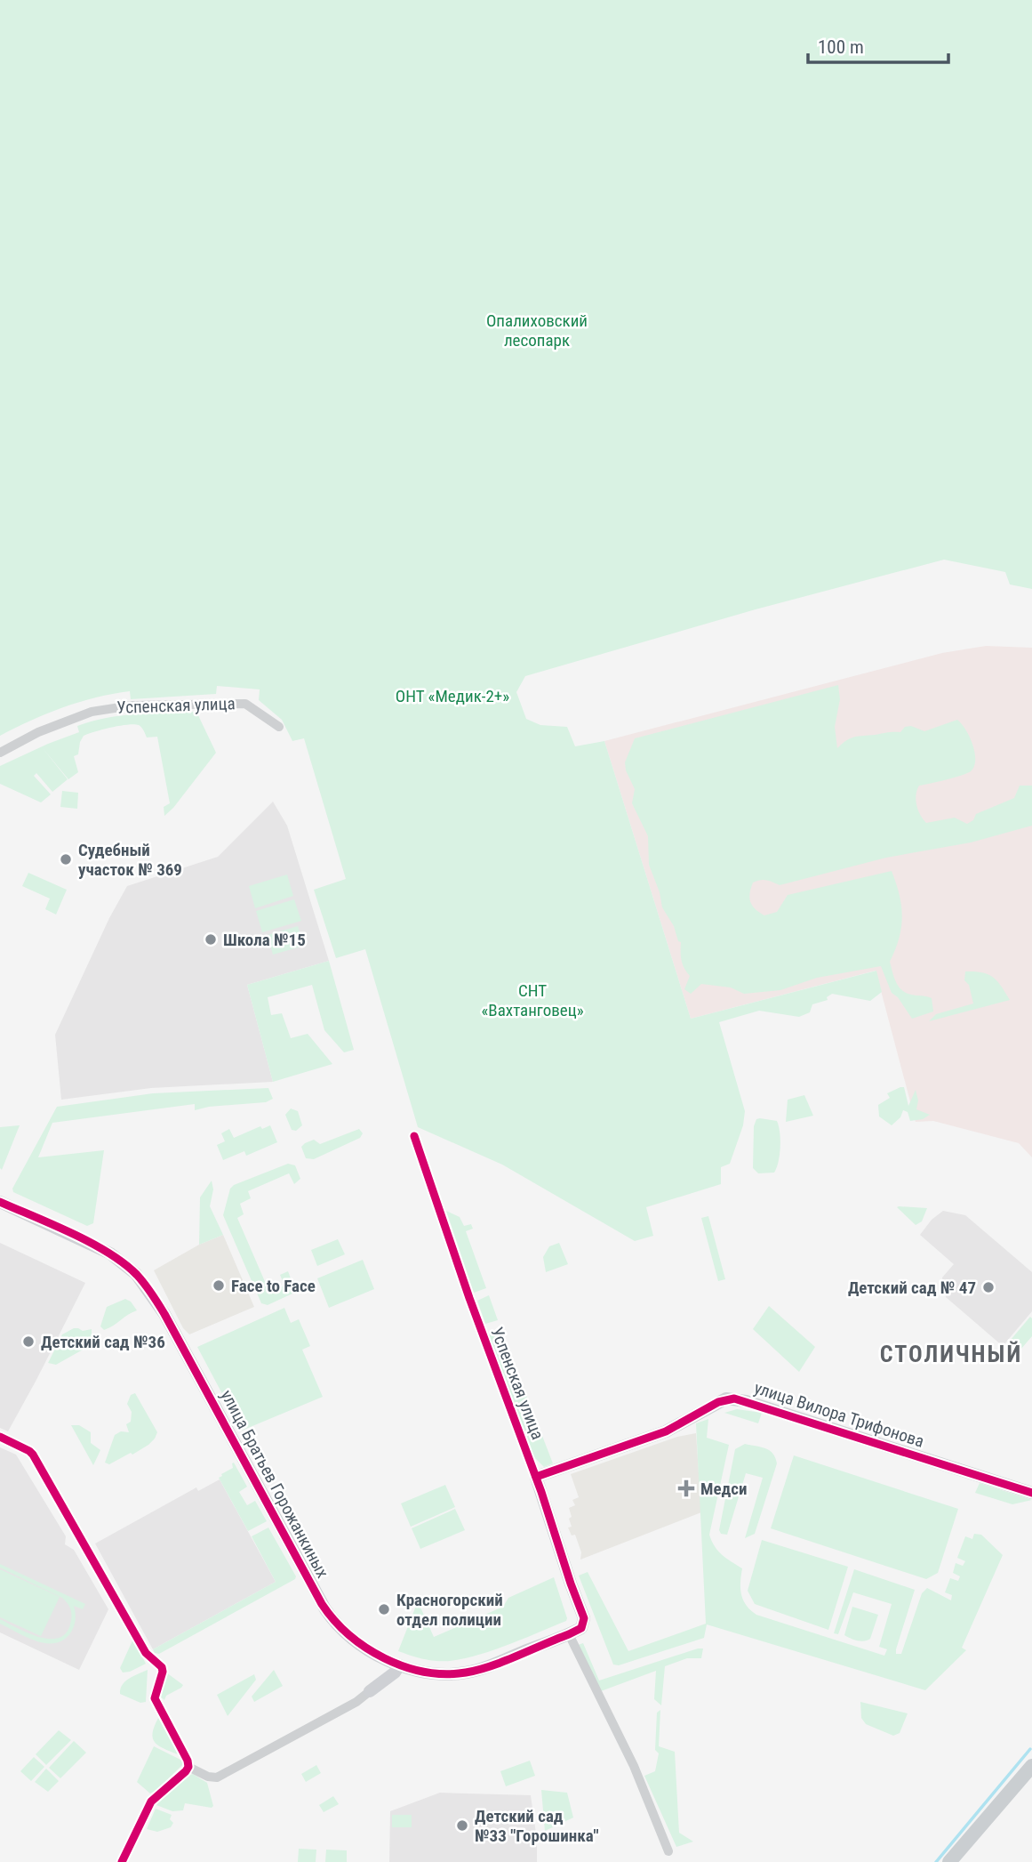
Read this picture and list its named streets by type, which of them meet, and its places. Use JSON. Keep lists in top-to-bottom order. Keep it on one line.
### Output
{"streets":{"street":["Успенская улица","улица Вилора Трифонова","улица Братьев Горожанкиных"]},"crossings":[["Успенская улица","улица Вилора Трифонова"],["Успенская улица","улица Братьев Горожанкиных"]],"districts":["СТОЛИЧНЫЙ"],"parks":["Опалиховский лесопарк","ОНТ «Медик-2+»","СНТ «Вахтанговец»"],"places":{"other":["Судебный участок № 369","Школа №15","Face to Face","Детский сад № 47","Детский сад №36","Красногорский отдел полиции","Детский сад №33 \"Горошинка\""],"health":["Медси"]},"scale_bar":"100 m"}
